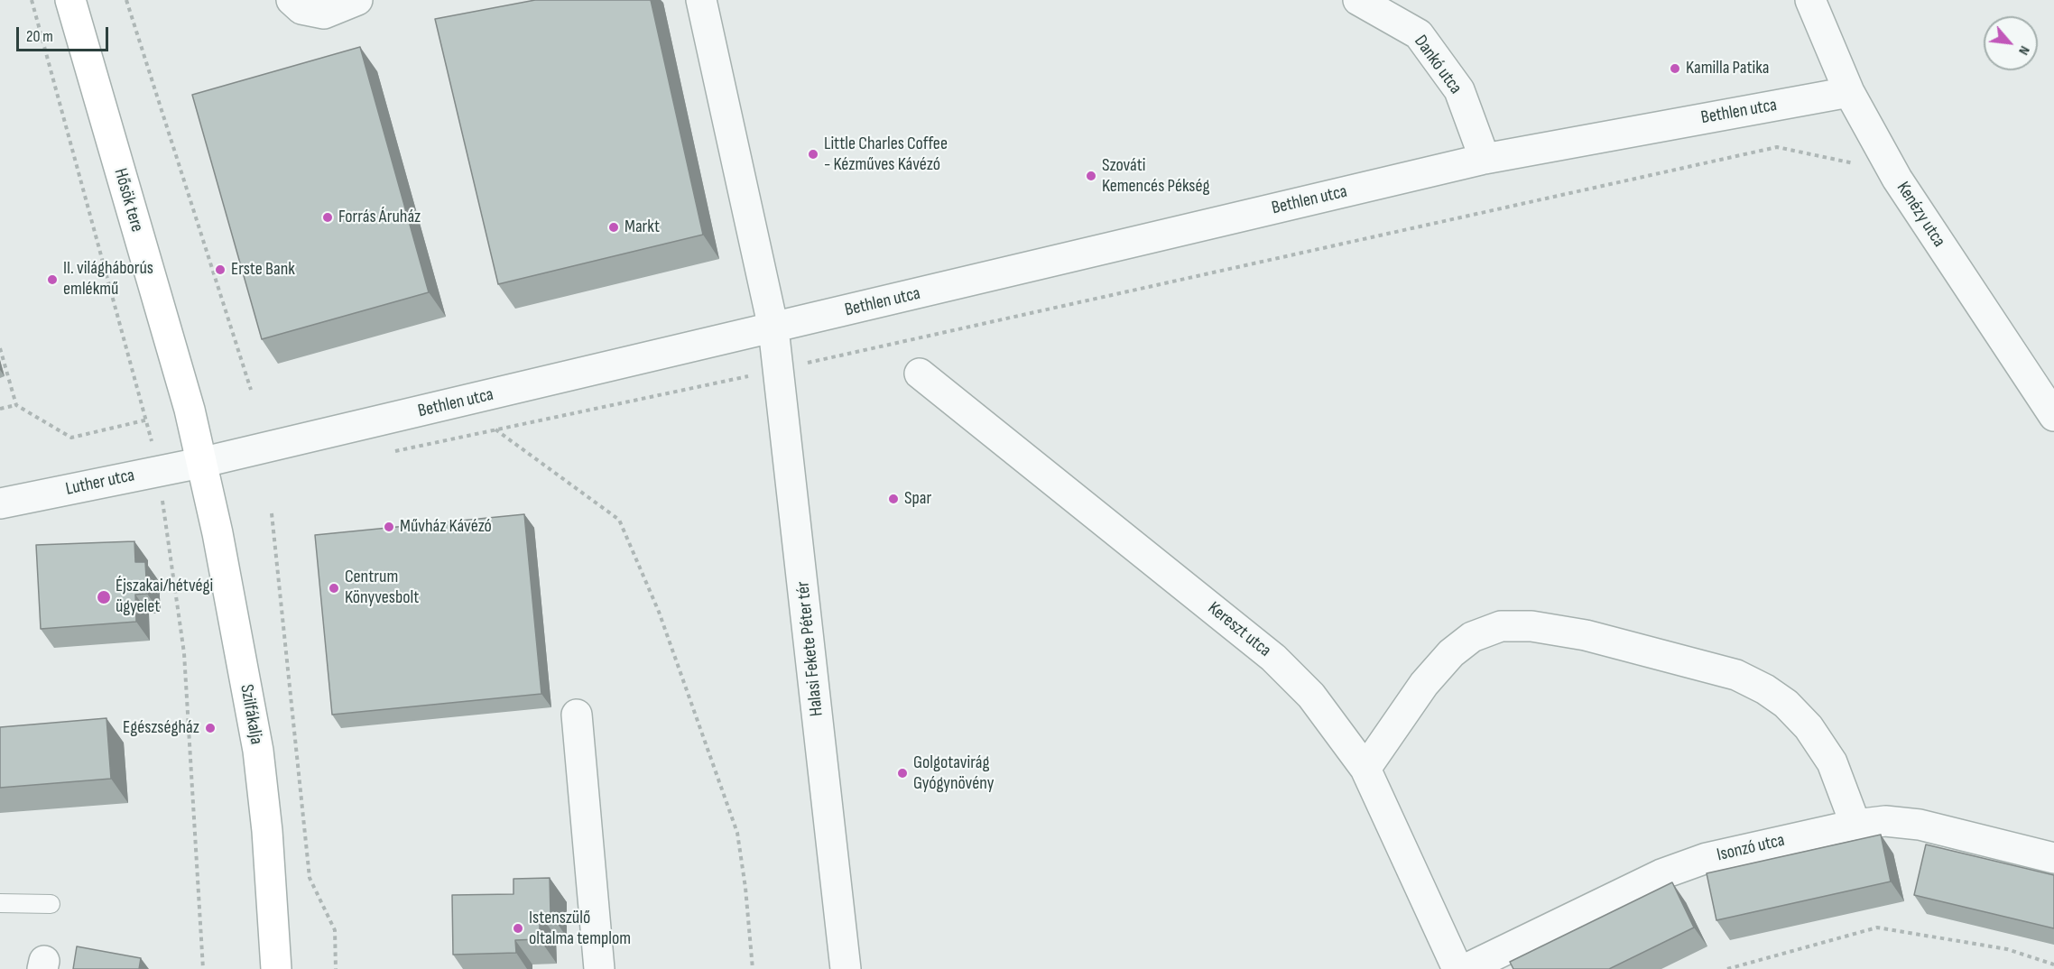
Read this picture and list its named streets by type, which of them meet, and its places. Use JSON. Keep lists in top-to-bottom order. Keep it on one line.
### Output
{"streets":{"street":["Dankó utca","Bethlen utca","Hősök tere","Kenézy utca","Luther utca","Kereszt utca","Halasi Fekete Péter tér","Szilfákalja","Isonzó utca"]},"crossings":[["Dankó utca","Bethlen utca"],["Bethlen utca","Hősök tere"],["Bethlen utca","Kenézy utca"],["Bethlen utca","Luther utca"],["Bethlen utca","Halasi Fekete Péter tér"],["Bethlen utca","Szilfákalja"],["Hősök tere","Luther utca"],["Hősök tere","Szilfákalja"],["Luther utca","Szilfákalja"]],"places":["Kamilla Patika","Little Charles Coffee - Kézműves Kávézó","Szováti Kemencés Pékség","Forrás Áruház","Markt","Erste Bank","II. világháborús emlékmű","Spar","Művház Kávézó","Centrum Könyvesbolt","Éjszakai/hétvégi ügyelet","Egészségház","Golgotavirág Gyógynövény","Istenszülő oltalma templom"],"scale_bar":"20 m","north":"bottom right"}
